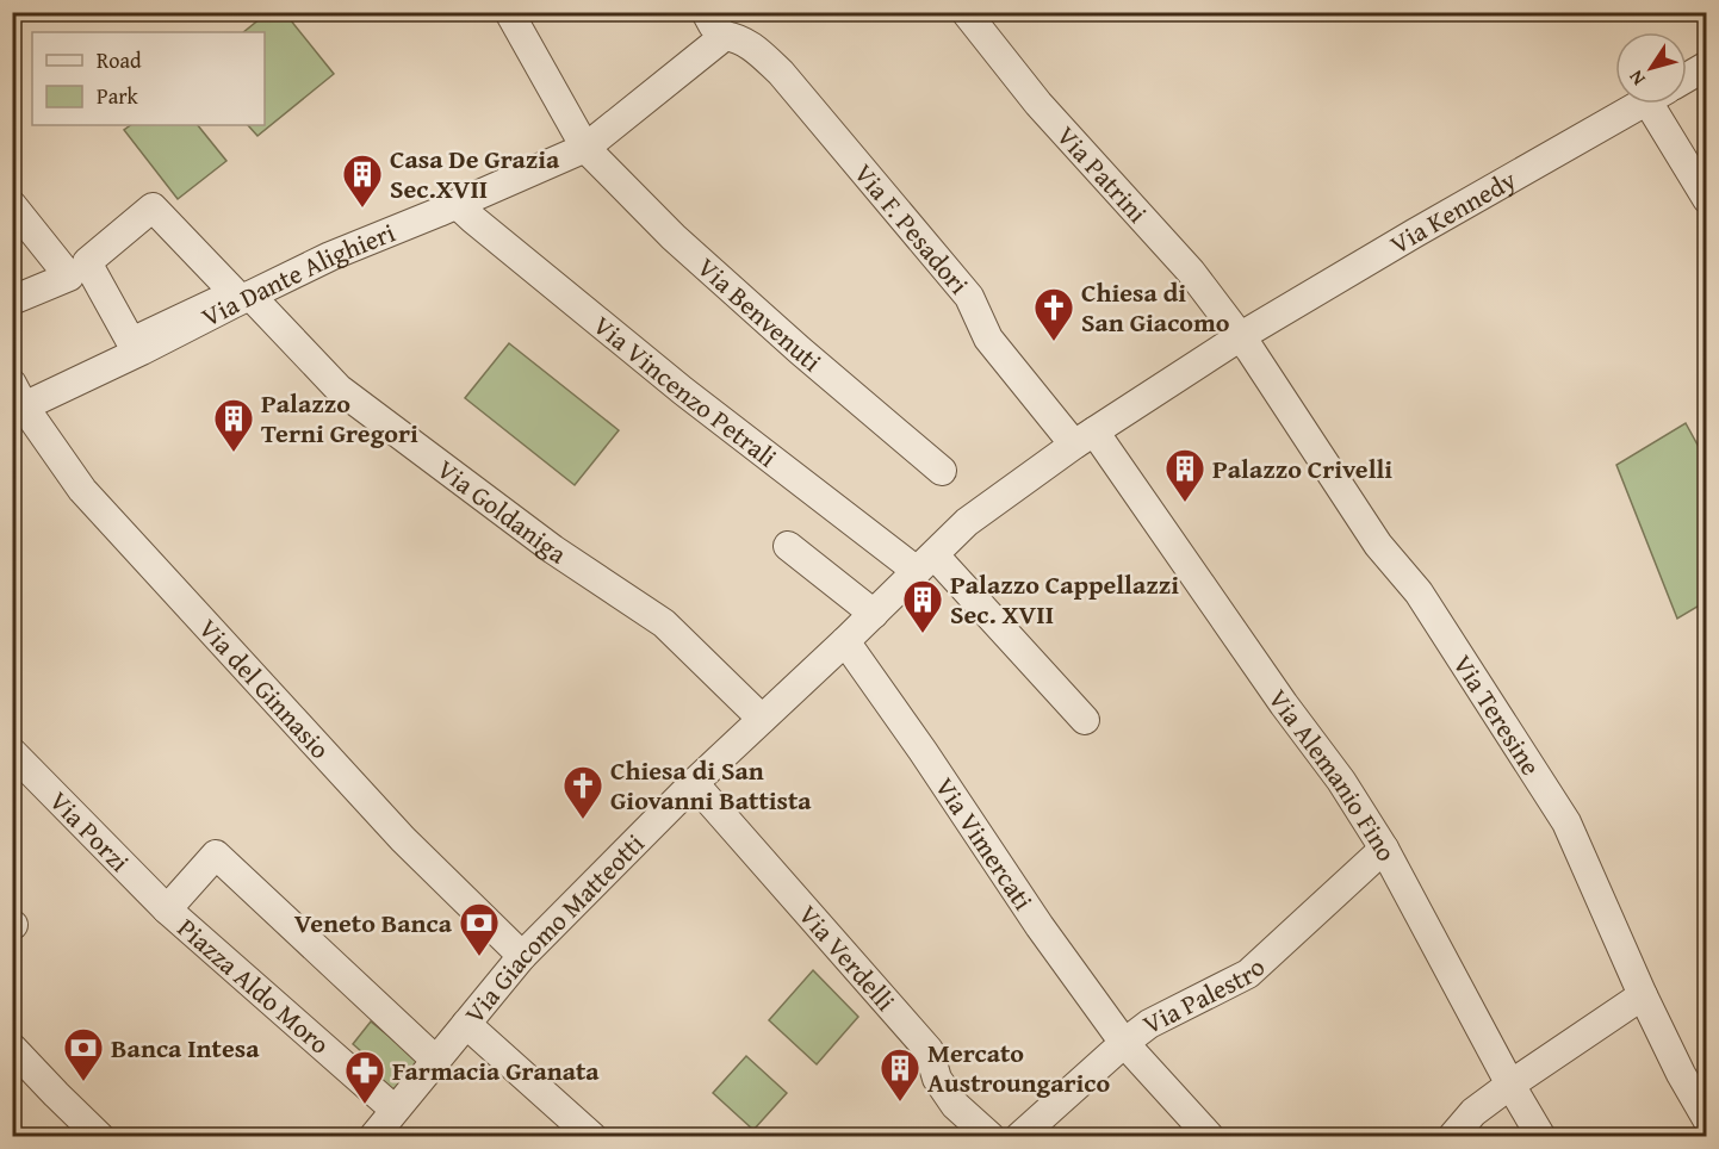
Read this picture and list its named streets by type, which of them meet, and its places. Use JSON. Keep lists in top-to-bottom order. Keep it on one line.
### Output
{"streets":{"street":["Via Patrini","Via Kennedy","Via F. Pesadori","Via Dante Alighieri","Via Benvenuti","Via Vincenzo Petrali","Via Goldaniga","Via del Ginnasio","Via Teresine","Via Alemanio Fino","Via Porzi","Via Vimercati","Via Giacomo Matteotti","Via Verdelli","Piazza Aldo Moro","Via Palestro"]},"crossings":[["Via Patrini","Via Kennedy"],["Via Patrini","Via Teresine"],["Via Kennedy","Via F. Pesadori"],["Via Kennedy","Via Teresine"],["Via Kennedy","Via Alemanio Fino"],["Via Kennedy","Via Giacomo Matteotti"],["Via F. Pesadori","Via Dante Alighieri"],["Via F. Pesadori","Via Alemanio Fino"],["Via F. Pesadori","Via Giacomo Matteotti"],["Via Dante Alighieri","Via Benvenuti"],["Via Dante Alighieri","Via Vincenzo Petrali"],["Via Dante Alighieri","Via Goldaniga"],["Via Dante Alighieri","Via del Ginnasio"],["Via Vincenzo Petrali","Via Giacomo Matteotti"],["Via Goldaniga","Via Giacomo Matteotti"],["Via del Ginnasio","Via Giacomo Matteotti"],["Via Alemanio Fino","Via Giacomo Matteotti"],["Via Alemanio Fino","Via Palestro"],["Via Porzi","Piazza Aldo Moro"],["Via Vimercati","Via Giacomo Matteotti"],["Via Vimercati","Via Palestro"],["Via Giacomo Matteotti","Via Verdelli"],["Via Giacomo Matteotti","Piazza Aldo Moro"]],"places":{"building":["Casa De Grazia Sec.XVII","Palazzo Terni Gregori","Palazzo Crivelli","Palazzo Cappellazzi Sec. XVII","Mercato Austroungarico"],"church":["Chiesa di San Giacomo","Chiesa di San Giovanni Battista"],"bank":["Veneto Banca","Banca Intesa"],"pharmacy":["Farmacia Granata"]},"legend":["Road","Park"],"north":"bottom left"}
